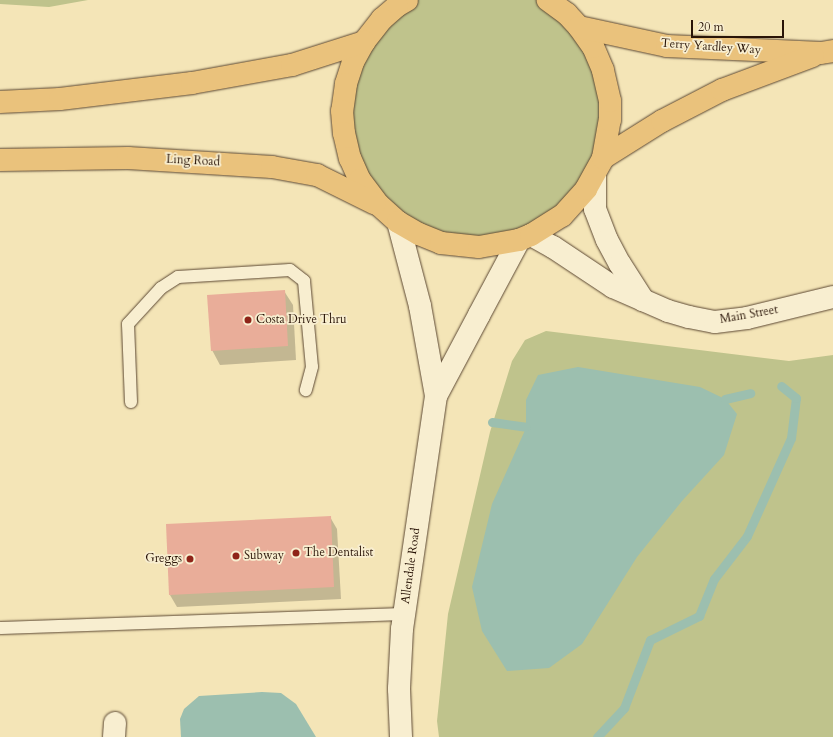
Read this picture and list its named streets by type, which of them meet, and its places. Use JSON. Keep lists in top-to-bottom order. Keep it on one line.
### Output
{"streets":{"main road":["Terry Yardley Way","Ling Road"],"street":["Main Street","Allendale Road"]},"crossings":[["Main Street","Allendale Road"]],"places":["Costa Drive Thru","The Dentalist","Subway","Greggs"],"scale_bar":"20 m"}
